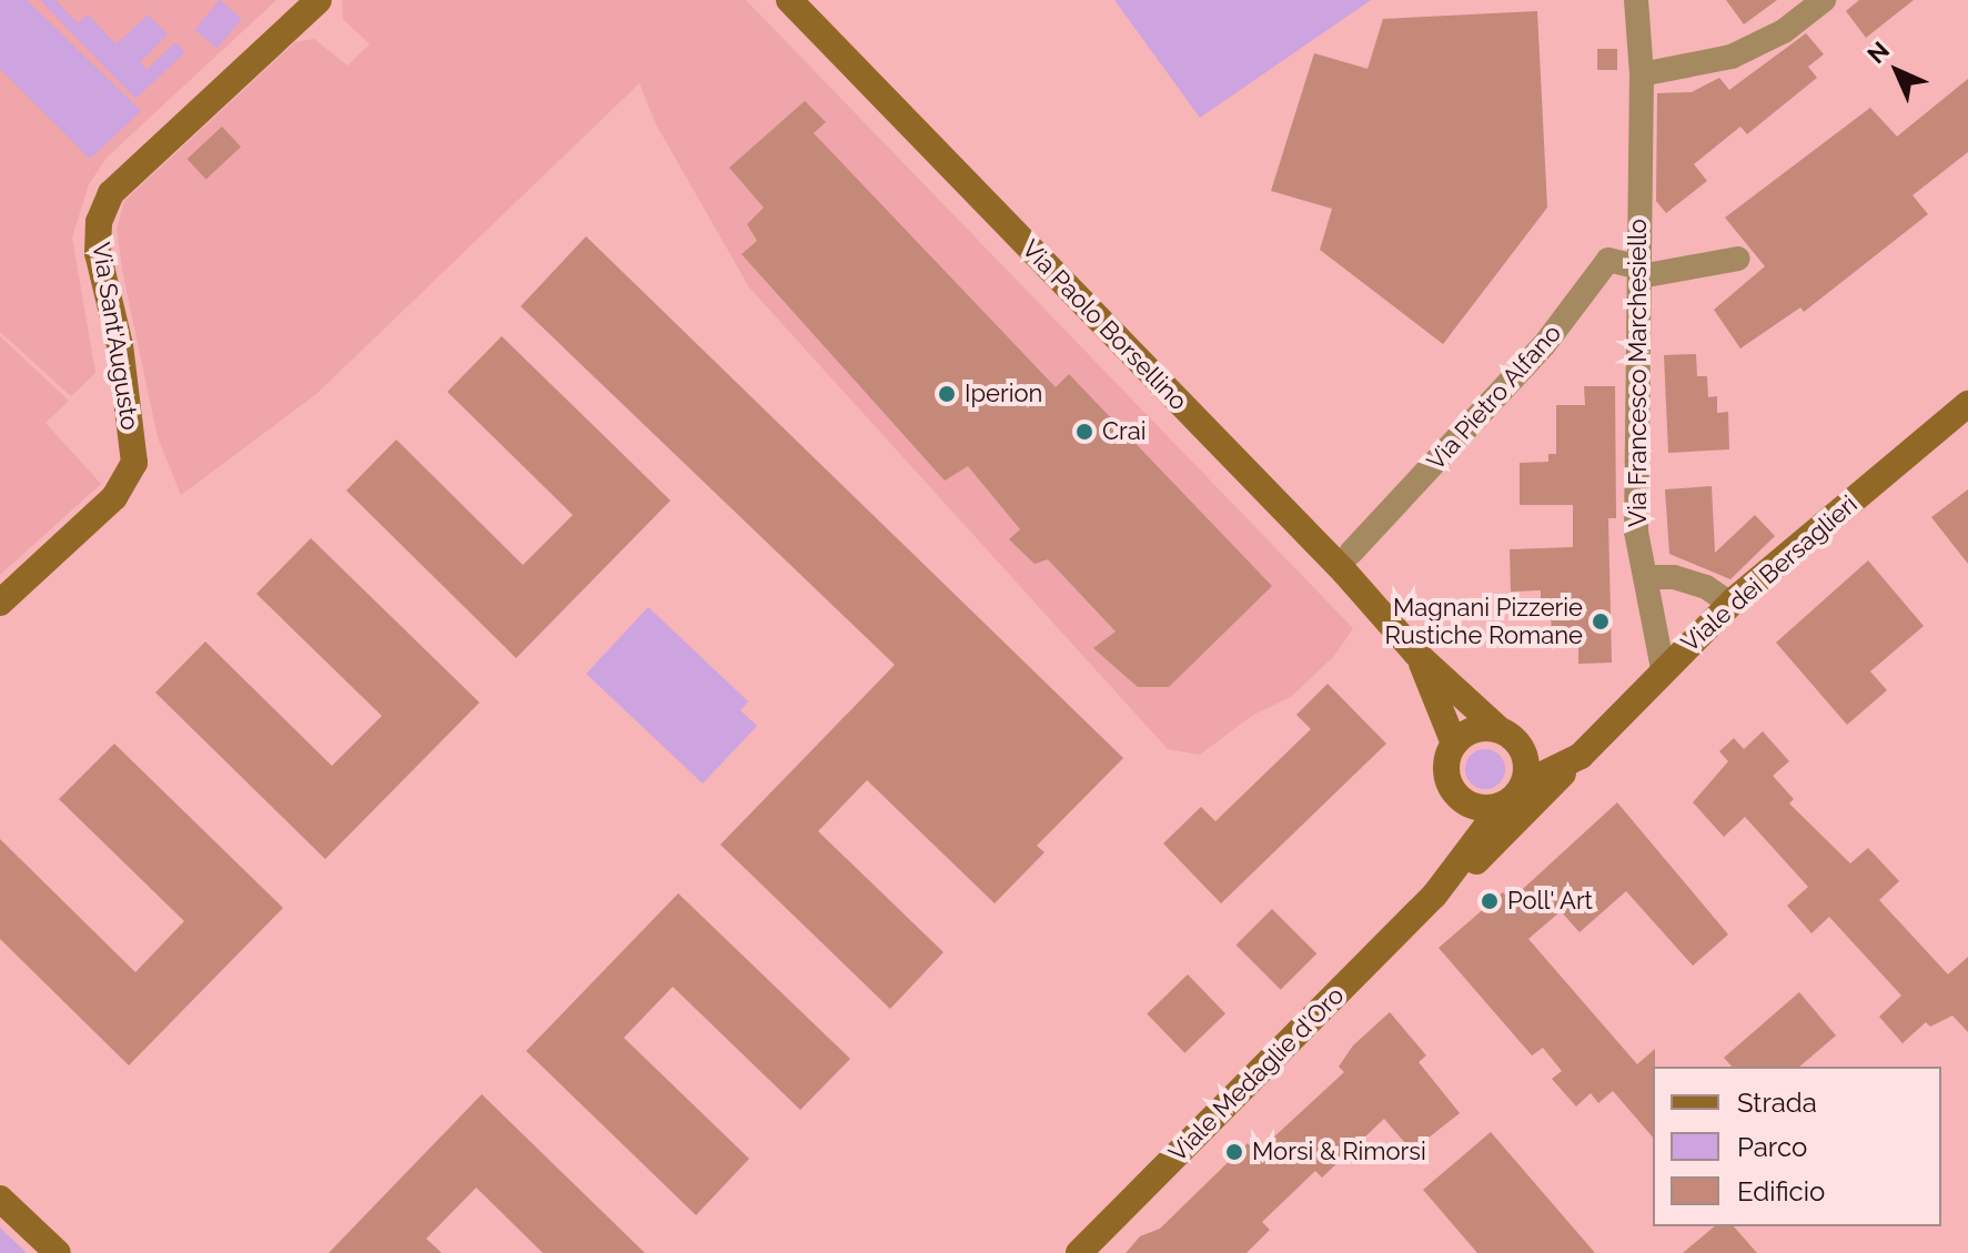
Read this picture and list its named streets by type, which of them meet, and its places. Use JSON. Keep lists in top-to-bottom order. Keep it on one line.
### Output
{"streets":{"main road":["Via Paolo Borsellino","Via Sant'Augusto","Viale dei Bersaglieri","Viale Medaglie d'Oro"],"street":["Via Francesco Marchesiello","Via Pietro Alfano"]},"crossings":[["Via Paolo Borsellino","Viale dei Bersaglieri"],["Via Paolo Borsellino","Viale Medaglie d'Oro"],["Via Francesco Marchesiello","Via Pietro Alfano"],["Via Francesco Marchesiello","Viale dei Bersaglieri"],["Viale dei Bersaglieri","Viale Medaglie d'Oro"]],"places":["Iperion","Crai","Magnani Pizzerie Rustiche Romane","Poll' Art","Morsi & Rimorsi"],"legend":["Strada","Parco","Edificio"],"north":"top left"}
